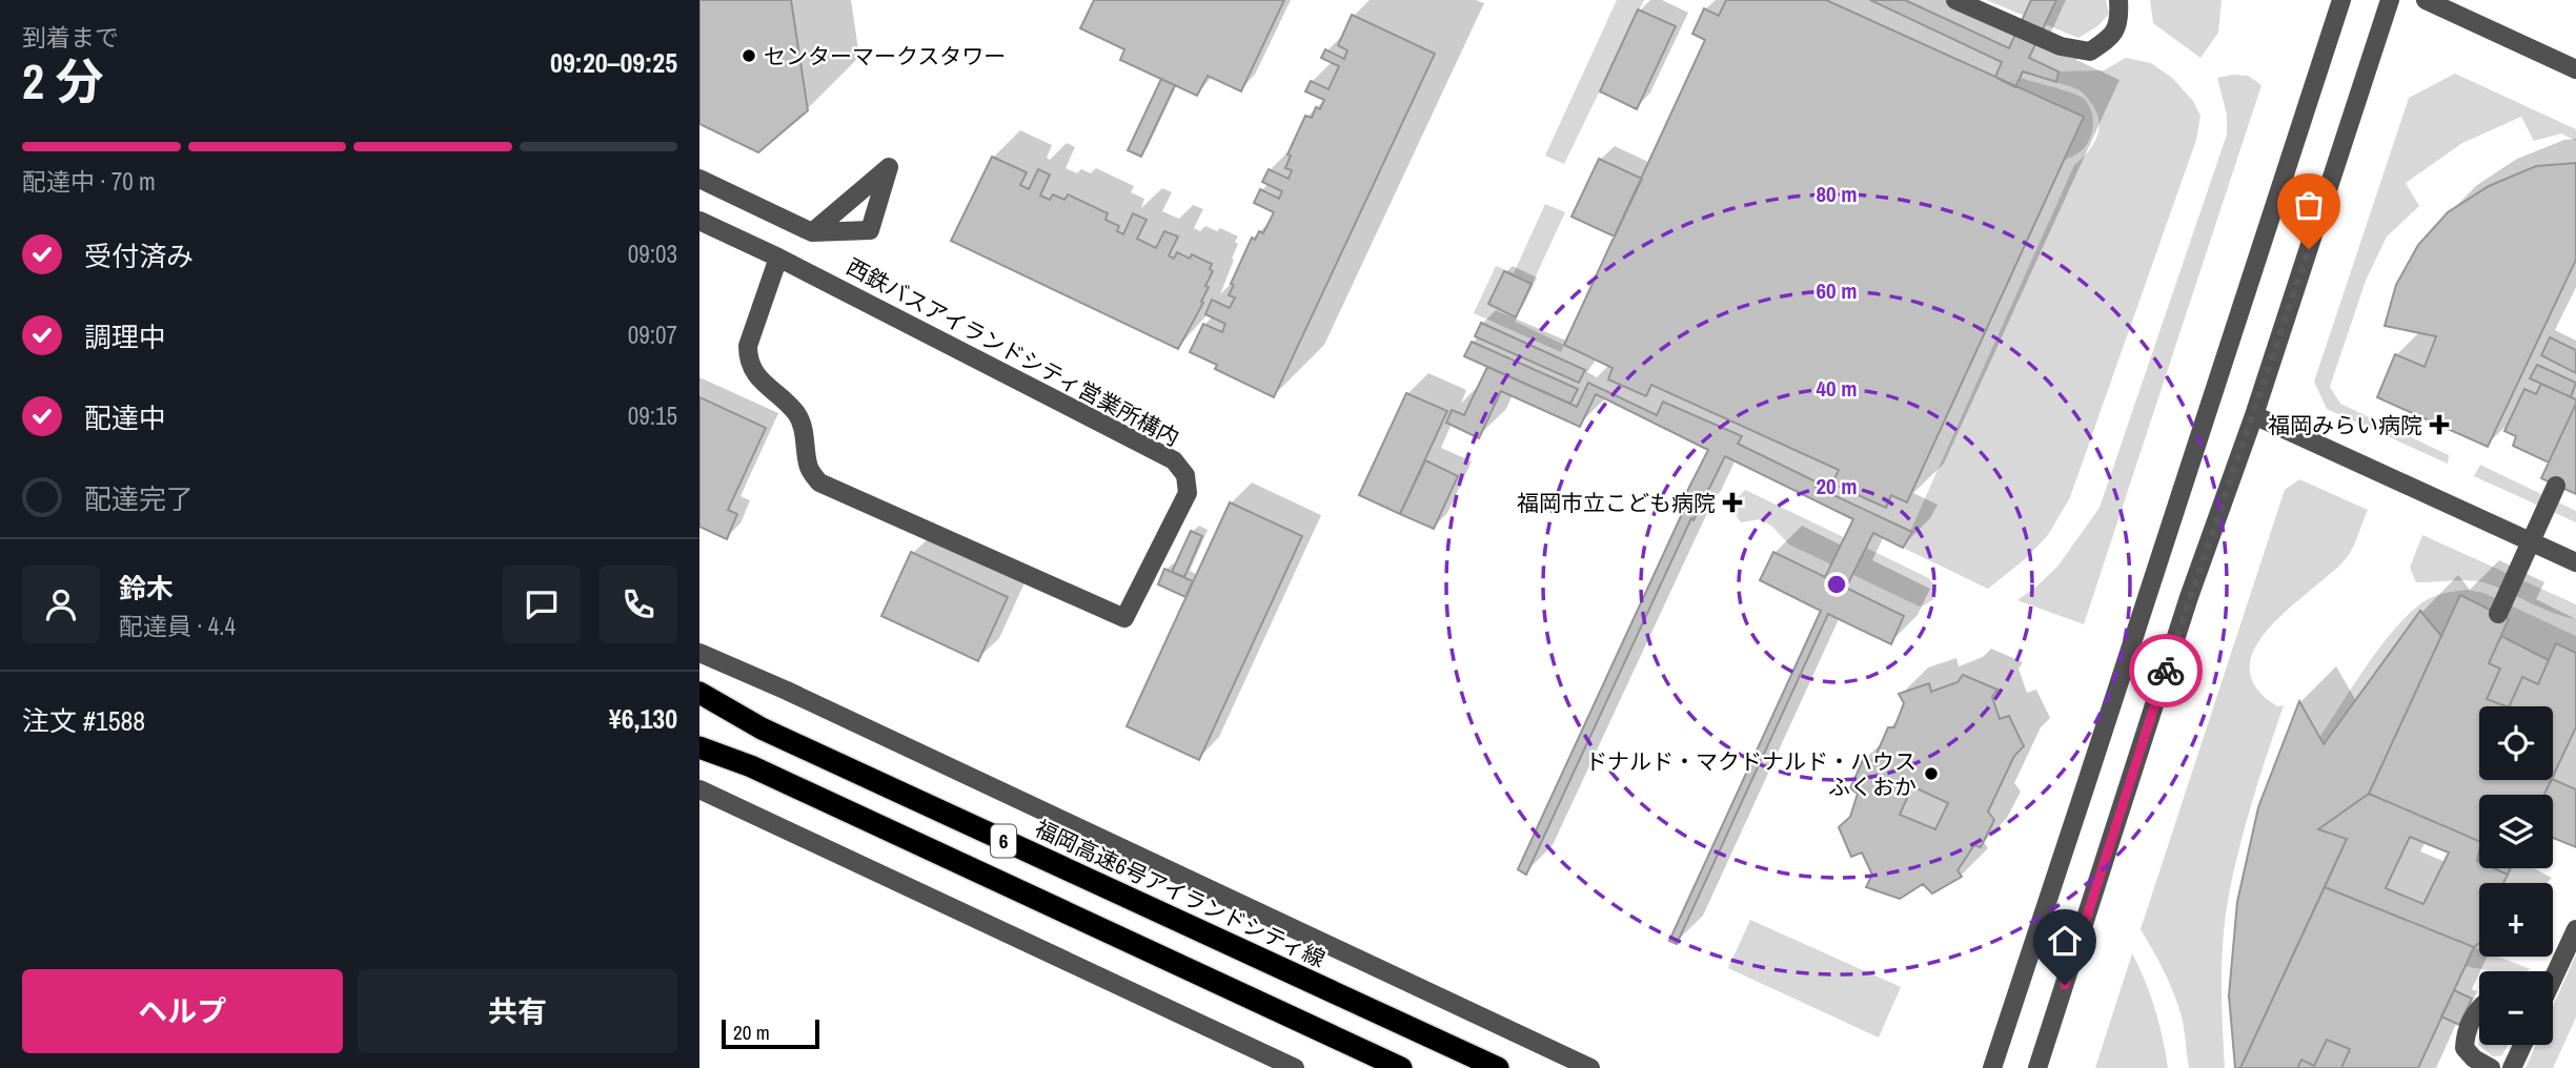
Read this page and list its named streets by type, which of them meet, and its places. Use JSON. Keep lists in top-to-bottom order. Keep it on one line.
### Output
{"streets":{"highway":["6","福岡高速6号アイランドシティ線"],"street":["西鉄バスアイランドシティ営業所構内"]},"places":{"other":["センターマークスタワー","ドナルド・マクドナルド・ハウス ふくおか"],"health":["福岡みらい病院","福岡市立こども病院"]},"scale_bar":"20 m","page":{"heading":["2 分","到着まで","09:20–09:25"],"panel":["鈴木","配達員 · 4.4","注文 #1588","¥6,130"],"bar":"配達中 · 70 m","list":[["受付済み","09:03"],["調理中","09:07"],["配達中","09:15"],"配達完了"],"map_buttons":["+","−"],"buttons":["ヘルプ","共有"],"scale":"20 m"},"rings":["80 m","60 m","40 m","20 m"]}
